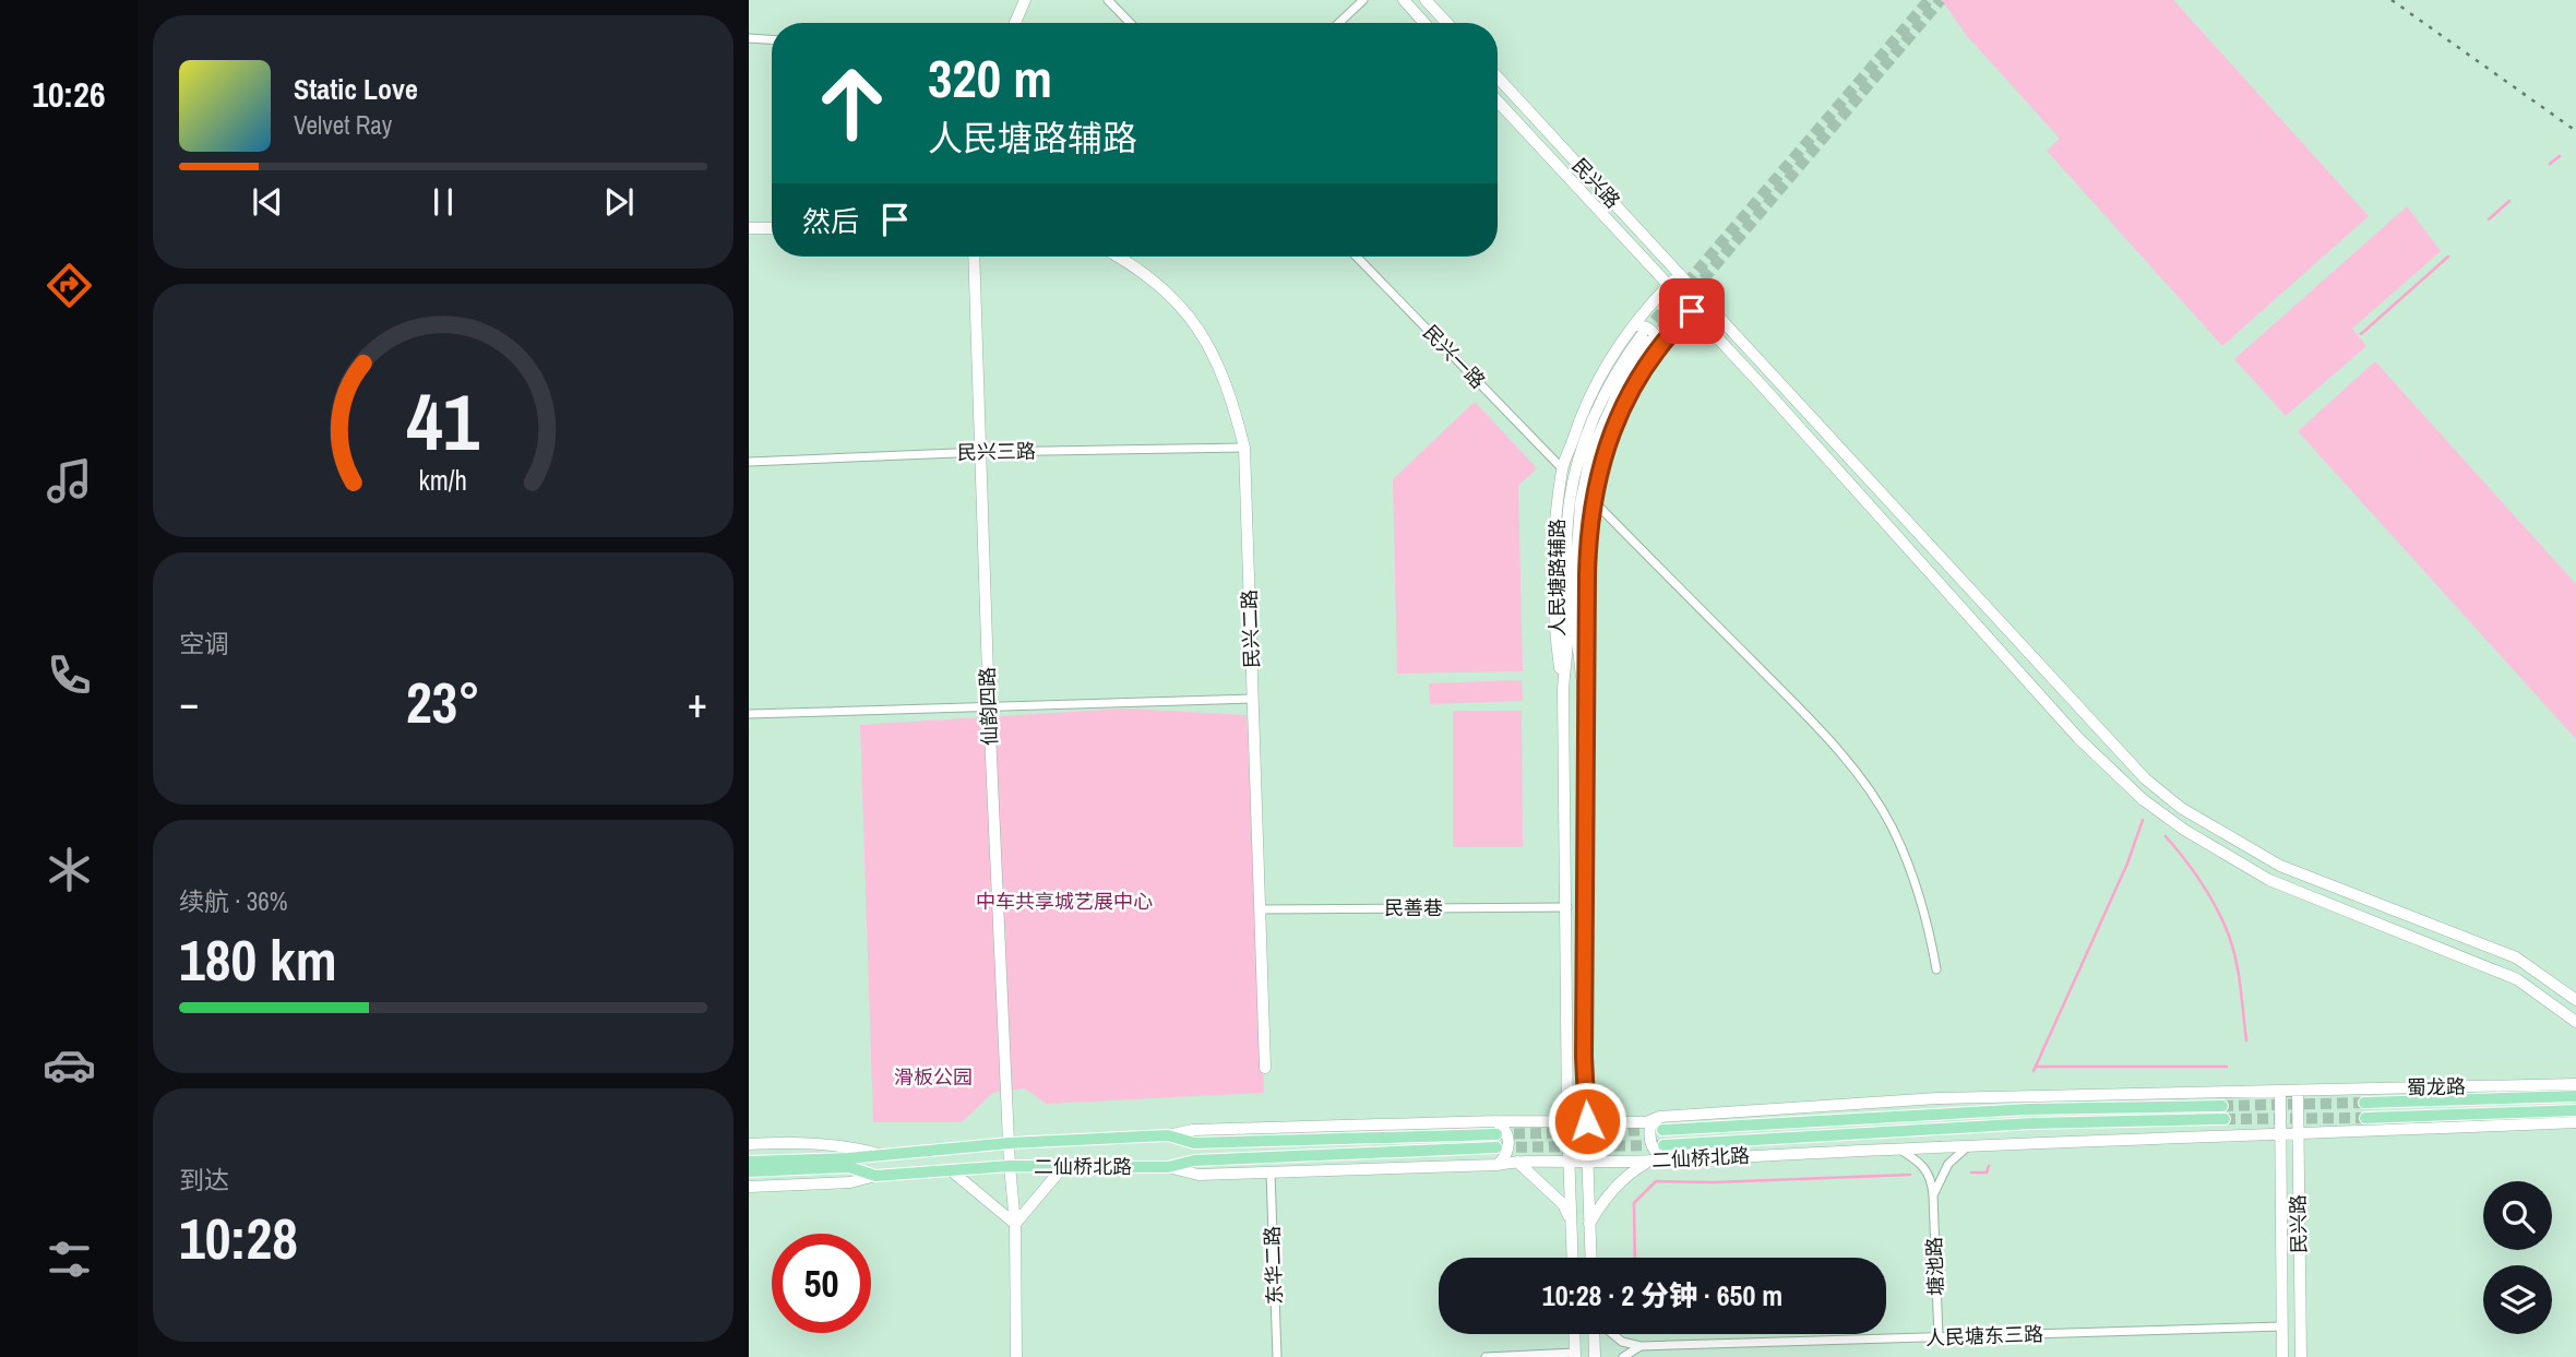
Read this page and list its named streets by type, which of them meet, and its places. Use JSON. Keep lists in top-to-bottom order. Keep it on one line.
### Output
{"streets":{"main road":["蜀龙路","二仙桥北路"],"street":["民兴路","民兴一路","民兴三路","人民塘路辅路","民兴二路","仙韵四路","民善巷","东华二路","塘池路","人民塘东三路"]},"crossings":[["民兴路","人民塘路辅路"],["民兴路","蜀龙路"],["民兴路","二仙桥北路"],["民兴路","人民塘东三路"],["民兴一路","人民塘路辅路"],["民兴三路","民兴二路"],["民兴三路","仙韵四路"],["民兴二路","民善巷"],["仙韵四路","二仙桥北路"],["二仙桥北路","东华二路"],["塘池路","人民塘东三路"]],"parks":["中车共享城艺展中心","滑板公园"],"page":{"tabs":"10:26","turn":["320 m","人民塘路辅路"],"song":["Static Love","Velvet Ray"],"then":"然后","tile":["空调",["续航 · 36%","180 km"],["到达","10:28"]],"heat":["−","23°","+"],"limit":"50","trip":"10:28 · 2 分钟 · 650 m","gauge":["41","km/h"]}}
